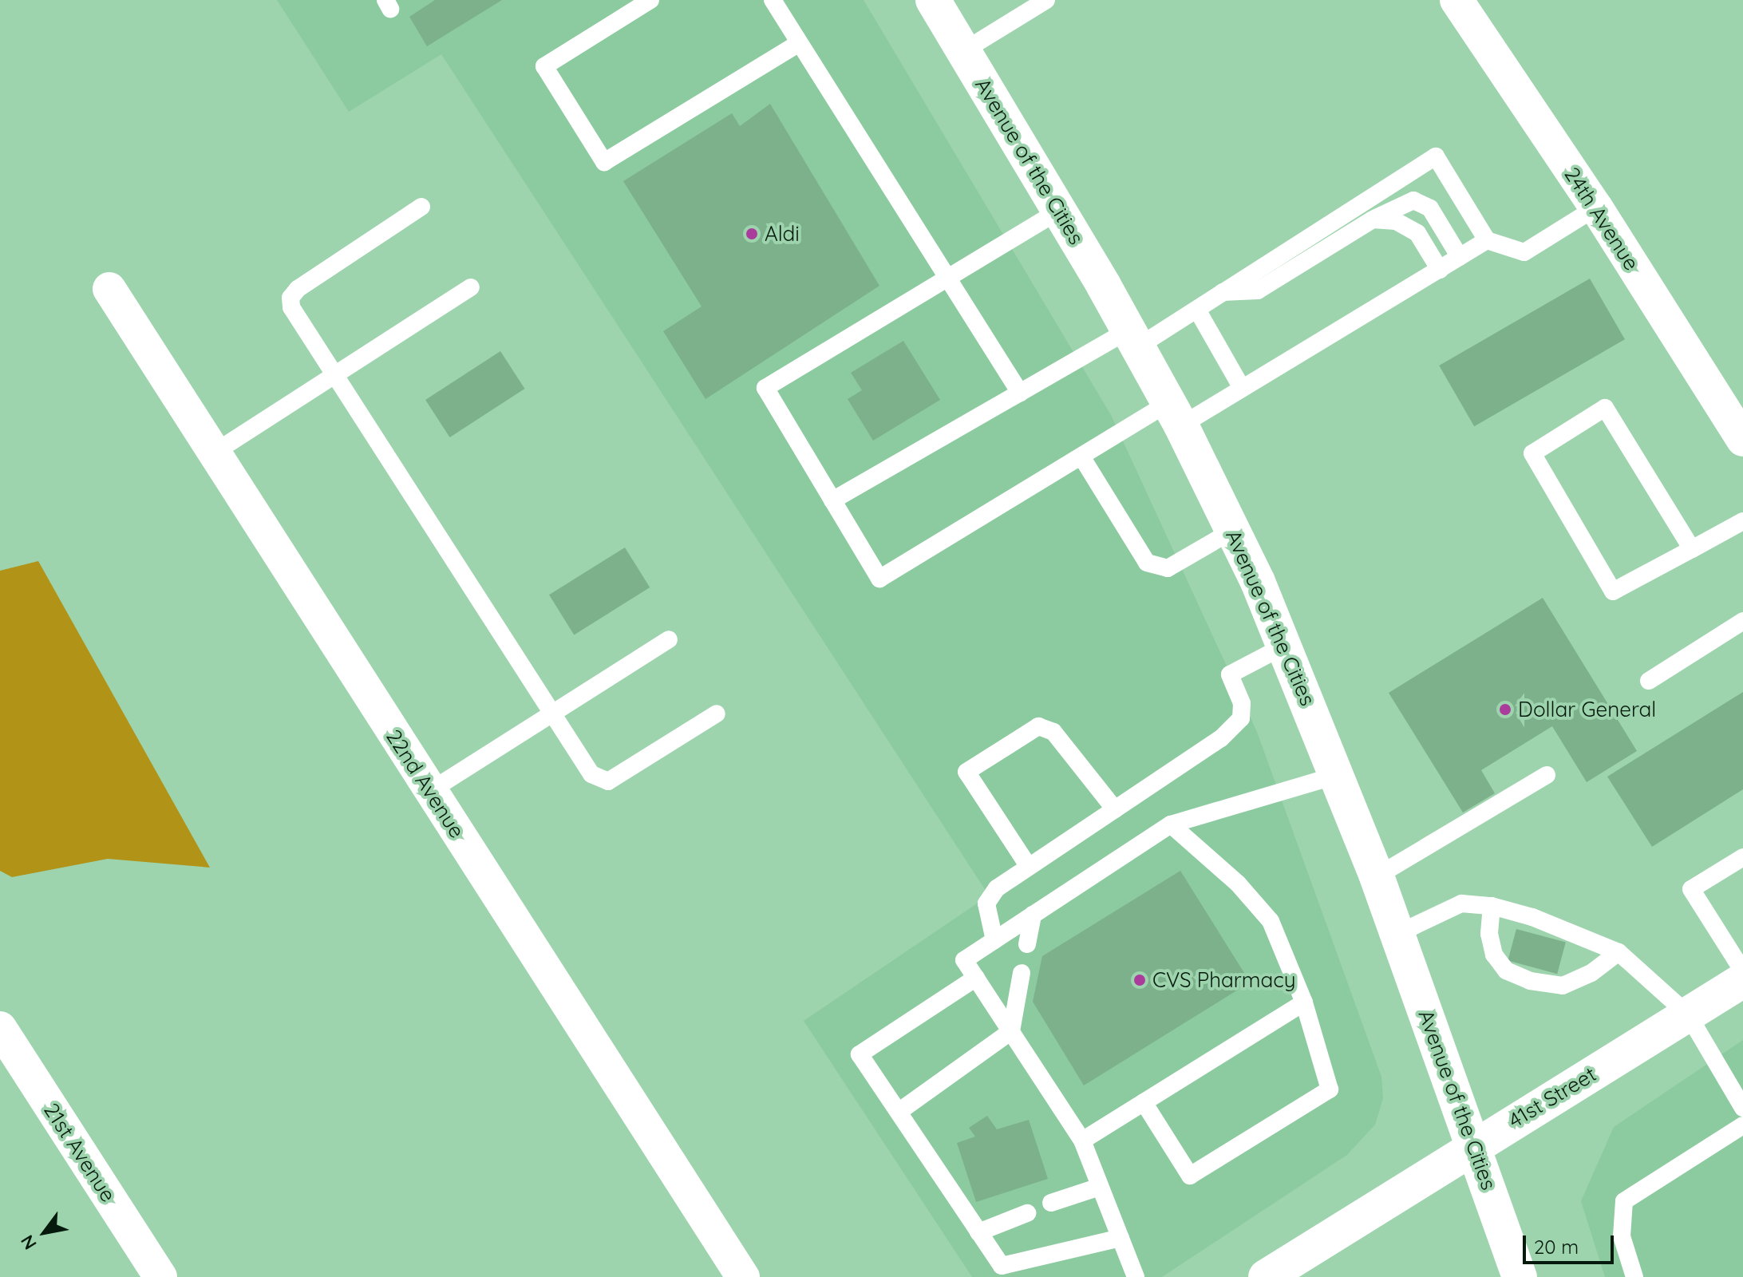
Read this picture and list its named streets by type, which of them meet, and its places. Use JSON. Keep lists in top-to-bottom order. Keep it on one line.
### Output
{"streets":{"main road":["Avenue of the Cities","41st Street"],"street":["24th Avenue","22nd Avenue","21st Avenue"]},"crossings":[["Avenue of the Cities","41st Street"]],"places":["Aldi","Dollar General","CVS Pharmacy"],"scale_bar":"20 m","north":"bottom left"}
